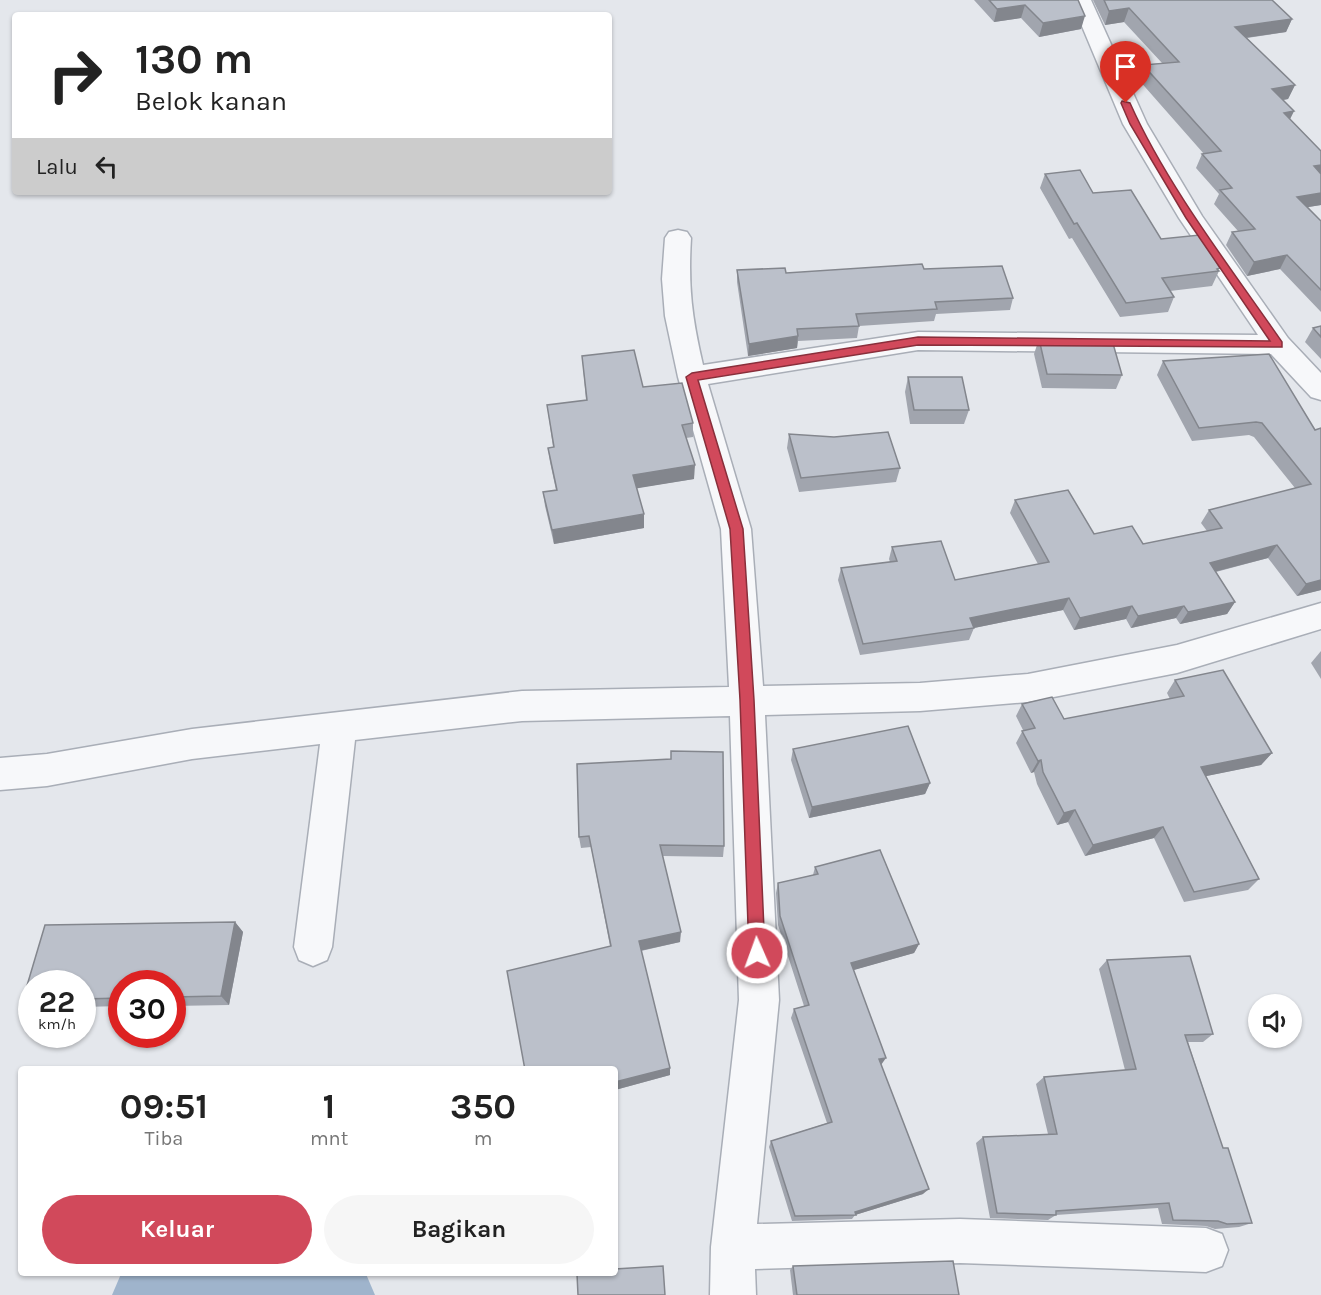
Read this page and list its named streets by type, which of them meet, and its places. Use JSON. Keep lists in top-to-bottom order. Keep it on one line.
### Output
{"page":{"turn":["130 m","Belok kanan"],"then":"Lalu","speed":"22 km/h","limit":"30","eta":["09:51","Tiba","1","mnt","350","m"],"buttons":["Keluar","Bagikan"]}}
